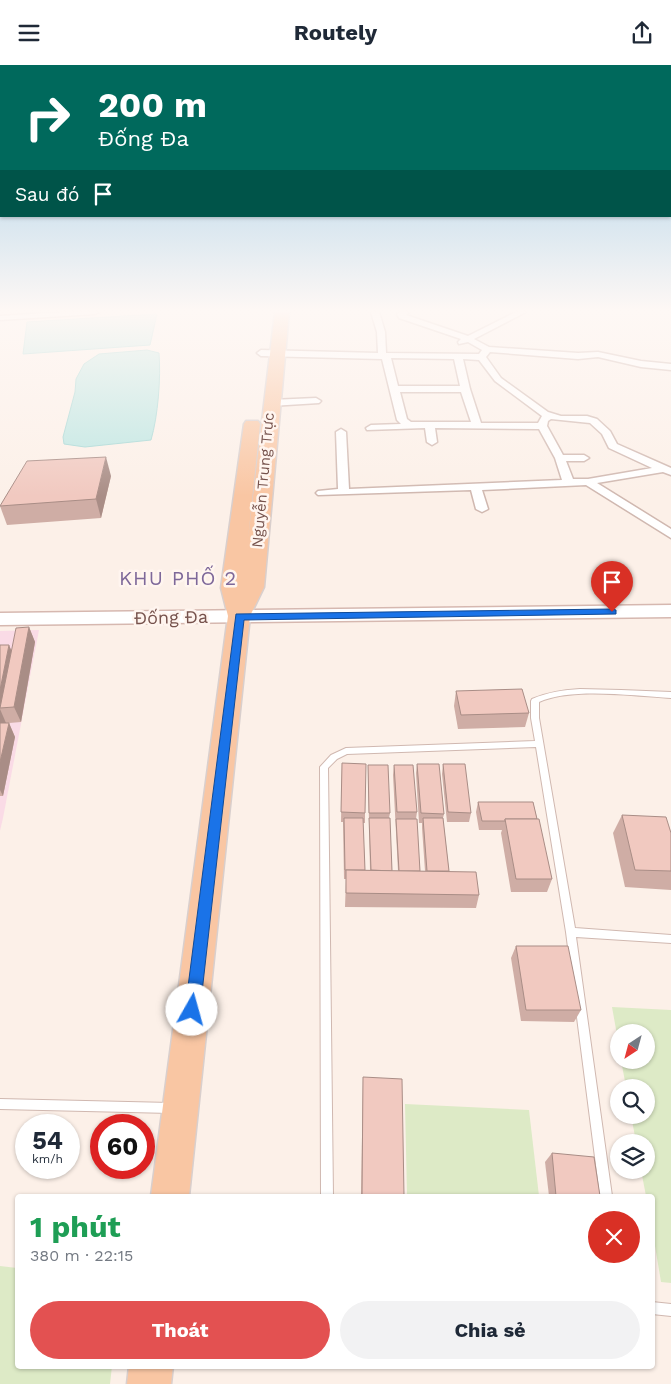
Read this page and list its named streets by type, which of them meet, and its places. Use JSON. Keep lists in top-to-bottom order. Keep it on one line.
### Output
{"streets":{"main road":["Nguyễn Trung Trực"],"street":["Đống Đa"]},"crossings":[["Nguyễn Trung Trực","Đống Đa"]],"districts":["KHU PHỐ 2"],"north":"bottom left","page":{"header":"Routely","turn":["200 m","Đống Đa"],"then":"Sau đó","speed":"54 km/h","limit":"60","heading":["1 phút","380 m · 22:15"],"buttons":["Thoát","Chia sẻ"]}}
